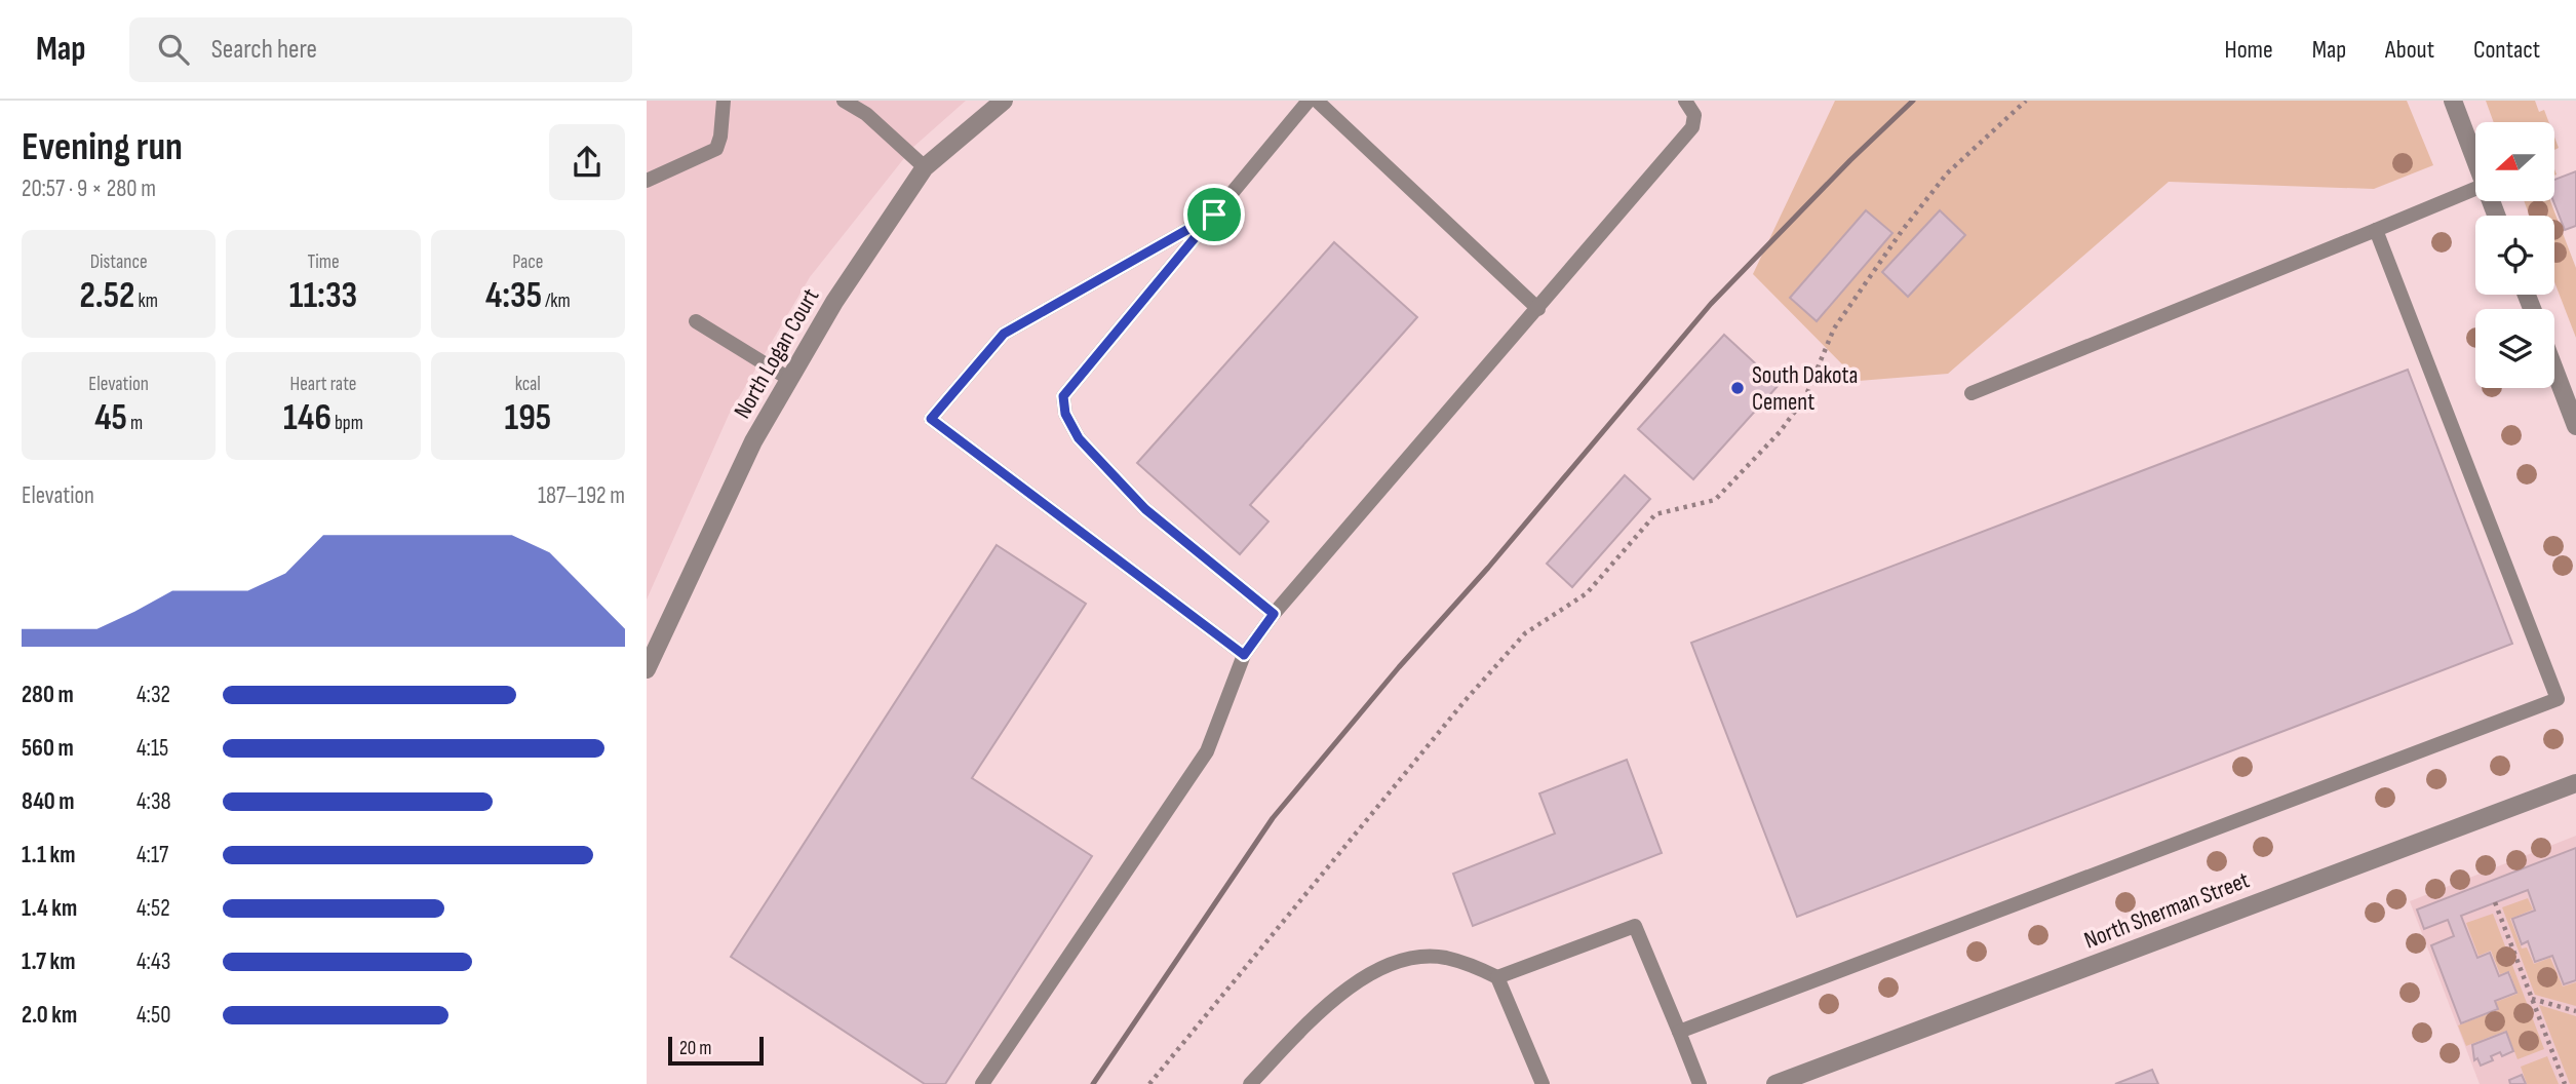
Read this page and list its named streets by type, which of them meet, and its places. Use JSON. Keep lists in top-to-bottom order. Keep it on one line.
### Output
{"streets":{"street":["North Logan Court","North Sherman Street"]},"places":["South Dakota Cement"],"scale_bar":"20 m","north":"left","page":{"header":"Map","search":"Search here","nav":["Home","Map","About","Contact"],"heading":["Evening run","20:57 · 9 × 280 m"],"stats":[["Distance","2.52 km"],["Time","11:33"],["Pace","4:35 /km"],["Elevation","45 m"],["Heart rate","146 bpm"],["kcal","195"]],"chart":["Elevation","187–192 m"],"list":[{"name":"280 m","note":"4:32"},{"name":"560 m","note":"4:15"},{"name":"840 m","note":"4:38"},{"name":"1.1 km","note":"4:17"},{"name":"1.4 km","note":"4:52"},{"name":"1.7 km","note":"4:43"},{"name":"2.0 km","note":"4:50"}],"scale":"20 m"}}
